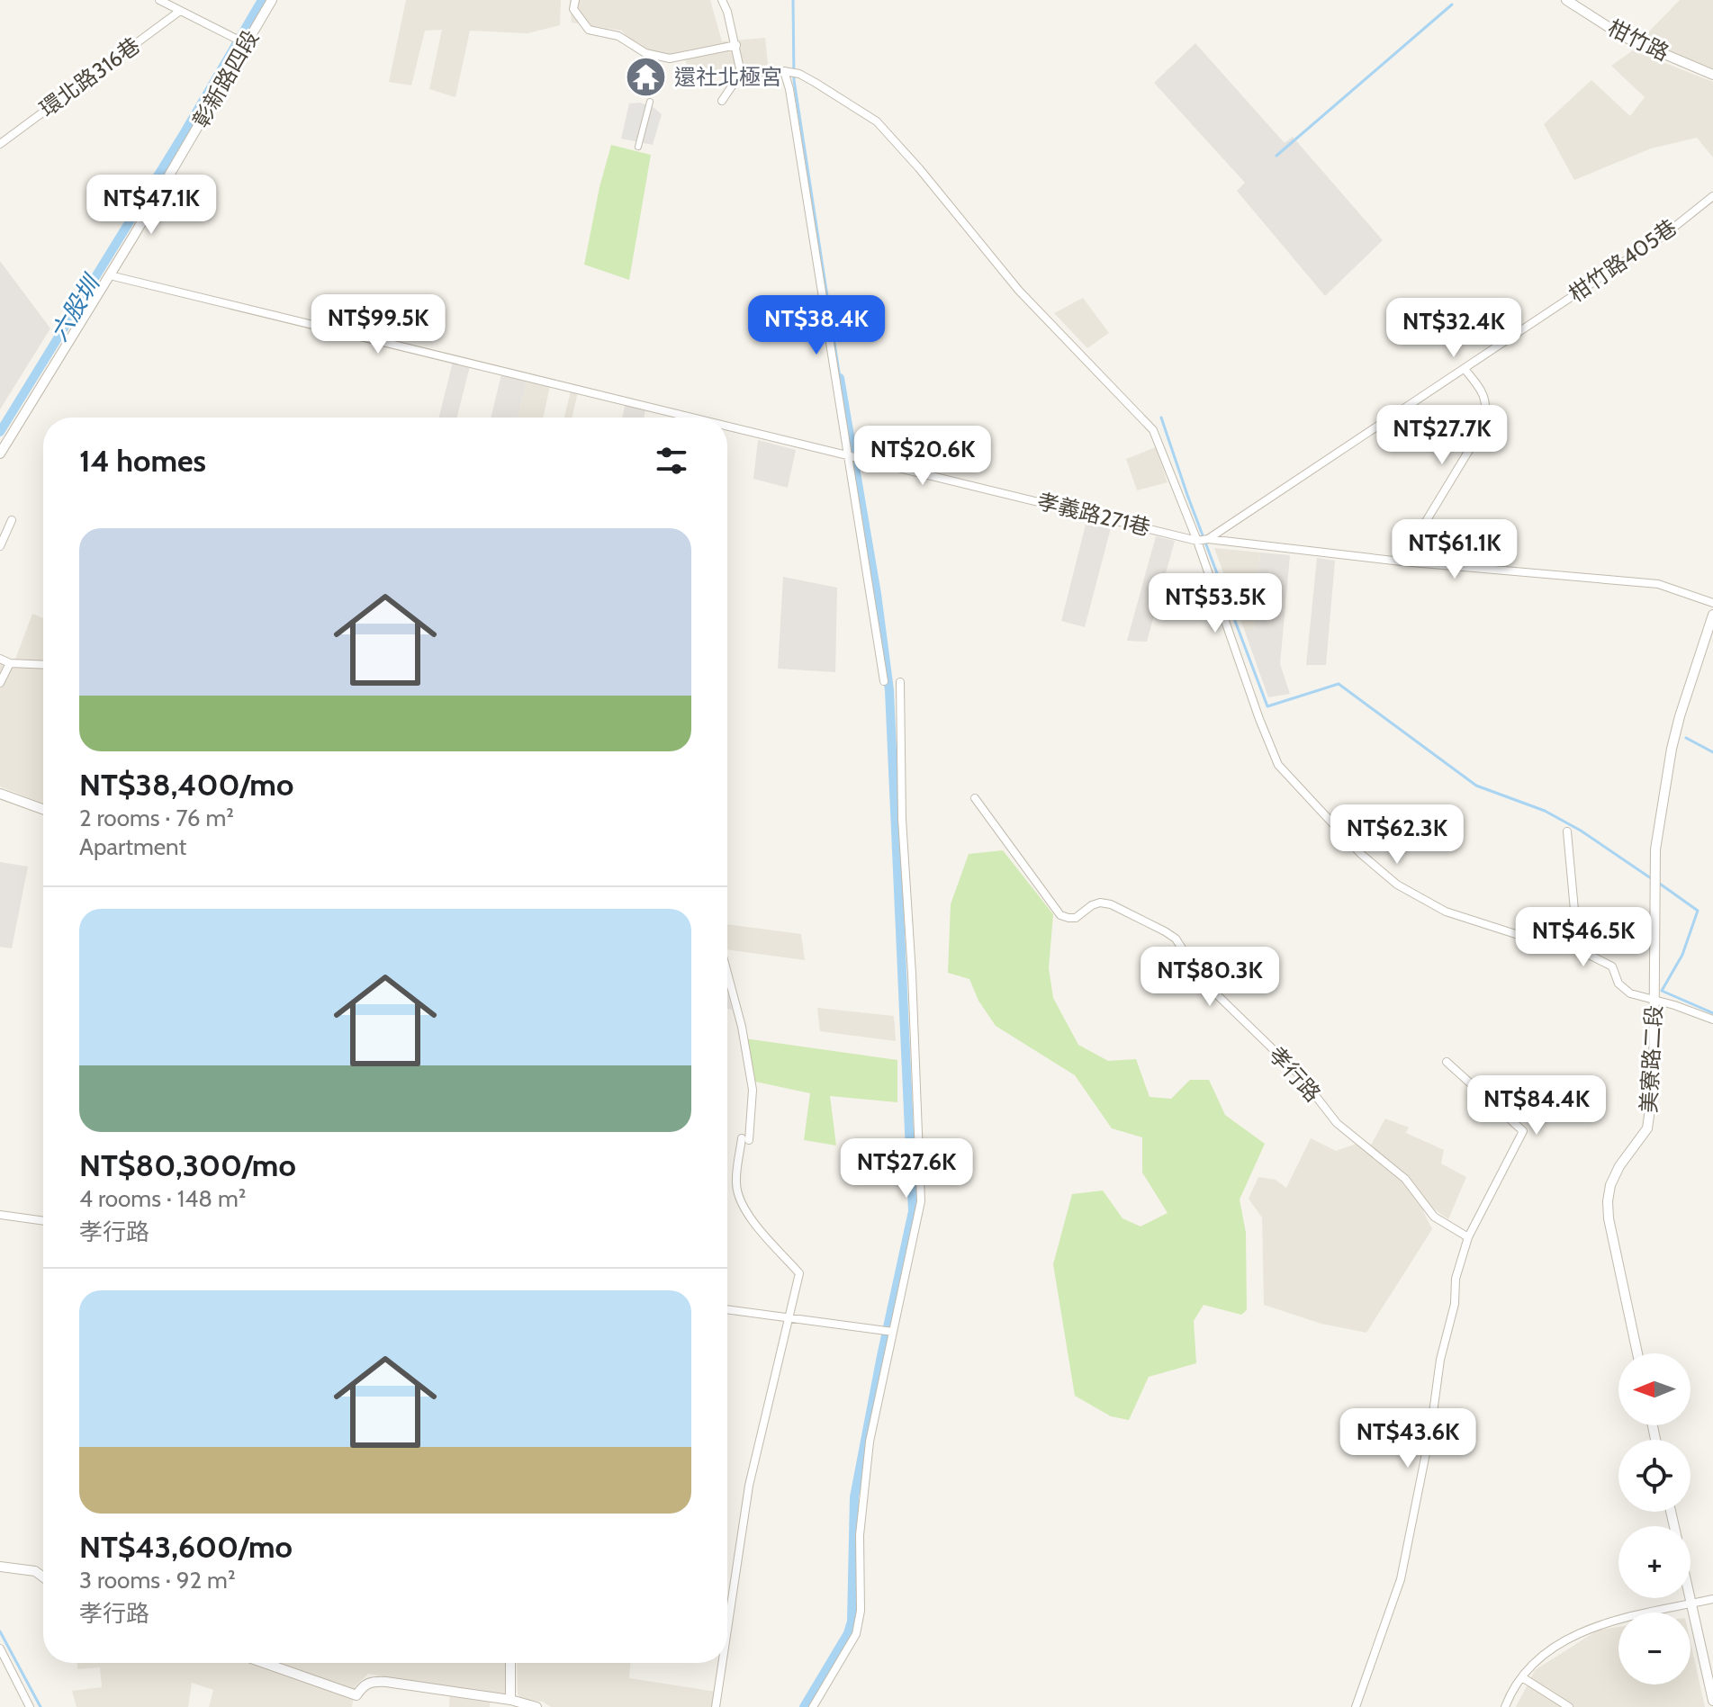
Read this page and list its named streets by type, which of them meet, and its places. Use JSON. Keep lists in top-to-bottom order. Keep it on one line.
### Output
{"streets":{"street":["柑竹路","環北路316巷","彰新路四段","柑竹路405巷","孝義路271巷","美寮路二段","孝行路"]},"crossings":[["彰新路四段","孝義路271巷"]],"water":["六股圳"],"places":{"temple":["還社北極宮"]},"north":"left","page":{"price":["NT$47.1K","NT$99.5K","NT$38.4K","NT$32.4K","NT$27.7K","NT$20.6K","NT$61.1K","NT$53.5K","NT$62.3K","NT$46.5K","NT$80.3K","NT$84.4K","NT$27.6K","NT$43.6K"],"heading":"14 homes","list":[{"name":"NT$38,400/mo","note":"2 rooms · 76 m² · Apartment"},{"name":"NT$80,300/mo","note":"4 rooms · 148 m² · 孝行路"},{"name":"NT$43,600/mo","note":"3 rooms · 92 m² · 孝行路"}],"map_buttons":["+","−"]}}
